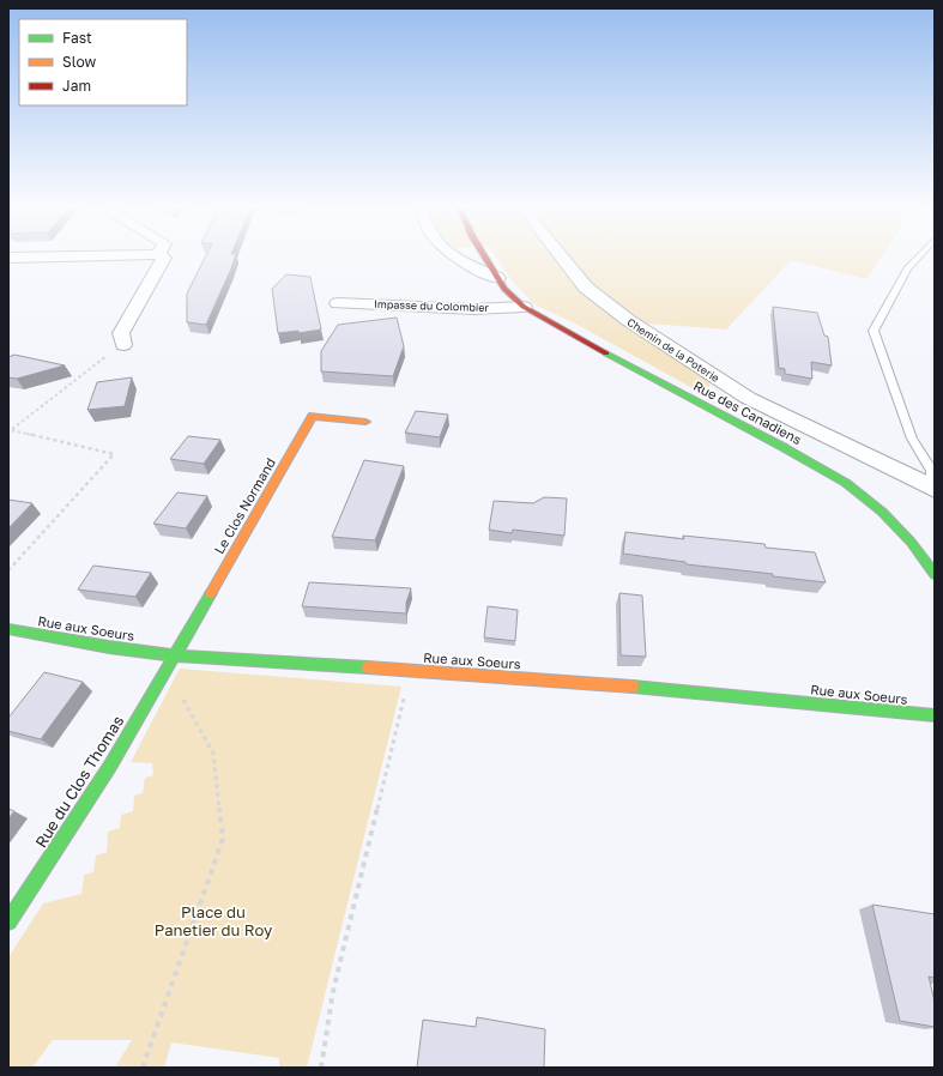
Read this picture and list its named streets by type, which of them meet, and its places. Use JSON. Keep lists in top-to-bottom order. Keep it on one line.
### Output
{"streets":{"street":["Impasse du Colombier","Chemin de la Poterie","Rue des Canadiens","Le Clos Normand","Rue aux Soeurs","Rue du Clos Thomas"]},"crossings":[["Impasse du Colombier","Rue des Canadiens"],["Le Clos Normand","Rue aux Soeurs"],["Le Clos Normand","Rue du Clos Thomas"],["Rue aux Soeurs","Rue du Clos Thomas"]],"parks":["Place du Panetier du Roy"],"legend":["Fast","Slow","Jam"]}
